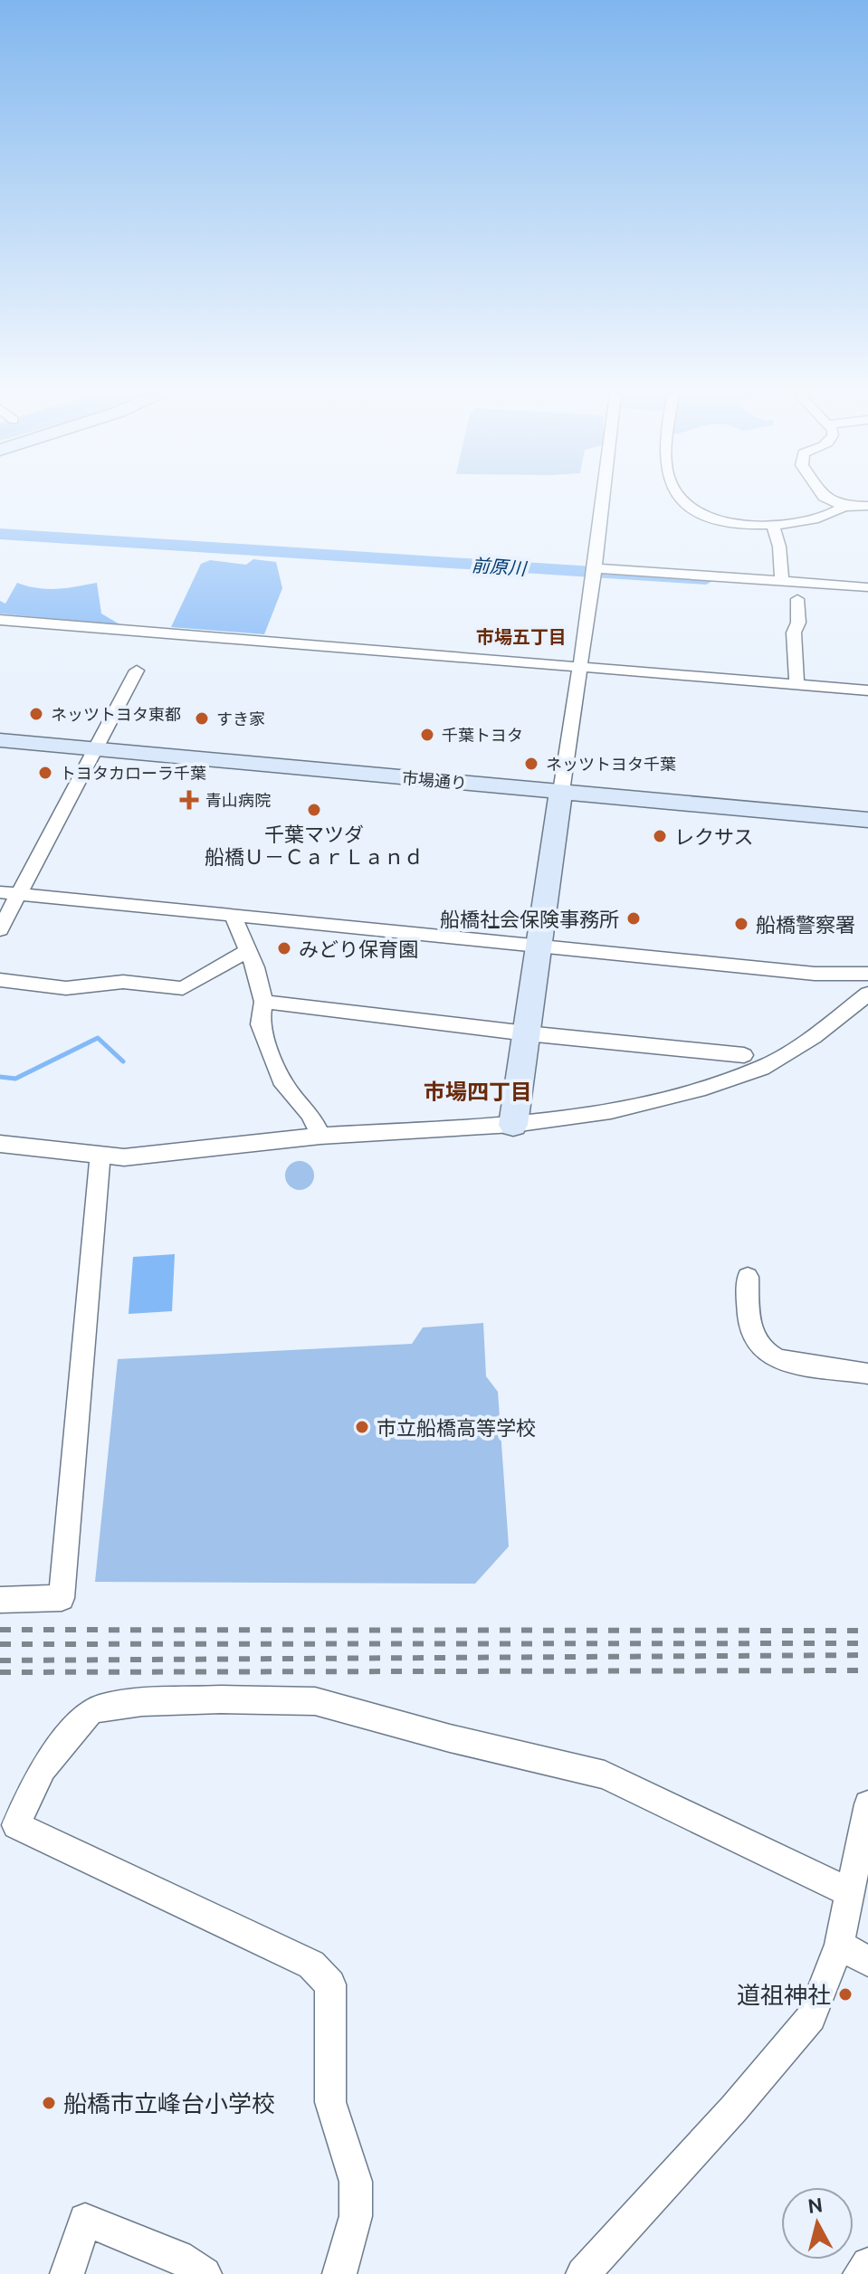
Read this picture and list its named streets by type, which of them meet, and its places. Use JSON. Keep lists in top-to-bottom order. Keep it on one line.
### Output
{"streets":{"street":["市場通り"]},"districts":["市場五丁目","市場四丁目"],"water":["前原川"],"places":{"other":["ネッツトヨタ東都","すき家","千葉トヨタ","ネッツトヨタ千葉","トヨタカローラ千葉","千葉マツダ 船橋Ｕ－ＣａｒＬａｎｄ","レクサス","船橋社会保険事務所","船橋警察署","みどり保育園","市立船橋高等学校","道祖神社","船橋市立峰台小学校"],"health":["青山病院"]},"north":"top"}
